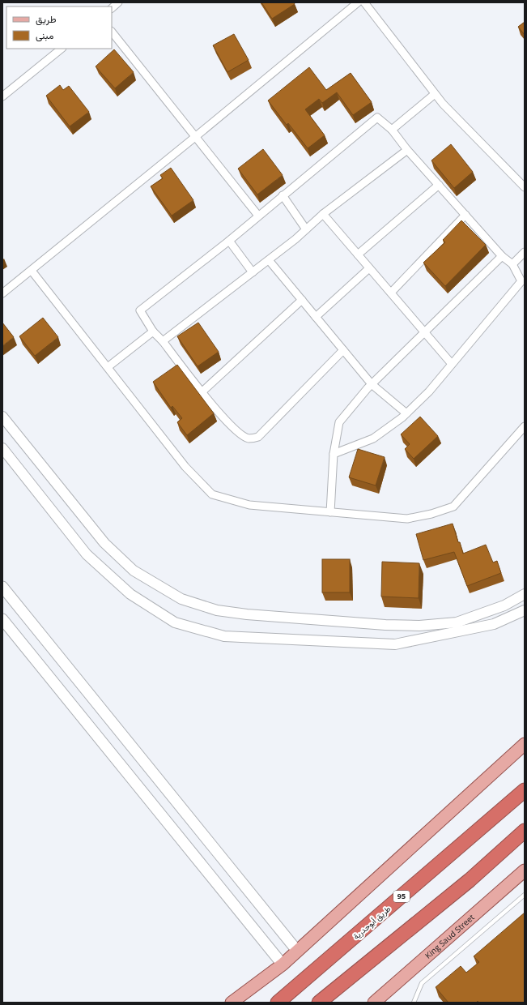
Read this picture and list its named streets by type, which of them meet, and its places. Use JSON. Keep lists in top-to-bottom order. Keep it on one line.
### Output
{"streets":{"highway":["95","طريق أبوحدرية"],"main road":["King Saud Street"]},"legend":["طريق","مبنى"]}
